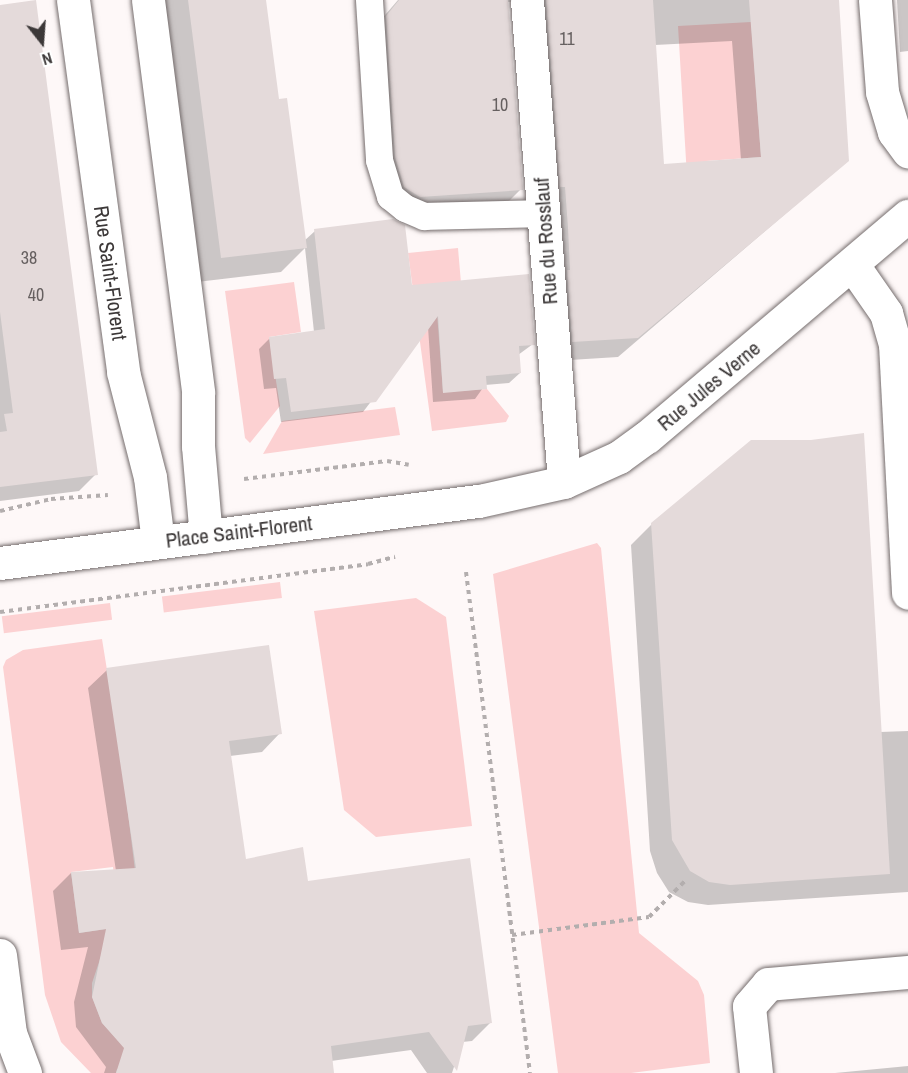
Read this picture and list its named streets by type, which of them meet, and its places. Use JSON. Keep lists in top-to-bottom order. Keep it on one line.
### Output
{"streets":{"street":["Rue du Rosslauf","Rue Saint-Florent","Rue Jules Verne","Place Saint-Florent"]},"crossings":[["Rue du Rosslauf","Rue Jules Verne"],["Rue Saint-Florent","Place Saint-Florent"],["Rue Jules Verne","Place Saint-Florent"]],"house_numbers":["11","10","38","40"],"north":"bottom"}
